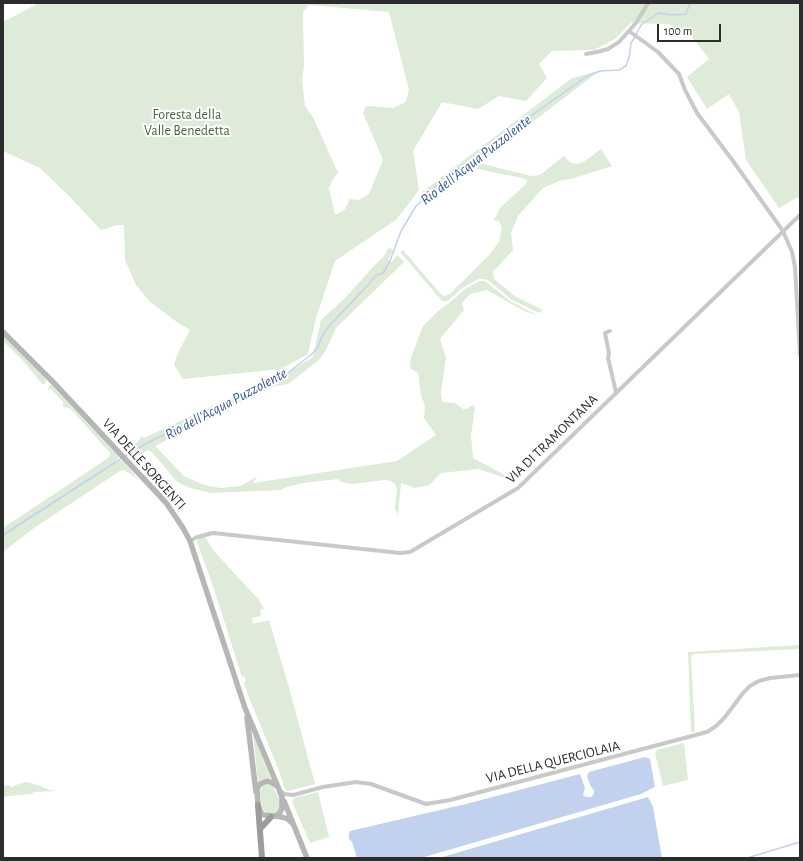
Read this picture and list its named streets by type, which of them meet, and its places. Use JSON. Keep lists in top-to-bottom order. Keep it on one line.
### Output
{"streets":{"main road":["VIA DELLE SORGENTI"],"street":["VIA DI TRAMONTANA","VIA DELLA QUERCIOLAIA"]},"crossings":[["VIA DI TRAMONTANA","VIA DELLE SORGENTI"]],"water":["Rio dell'Acqua Puzzolente"],"parks":["Foresta della Valle Benedetta"],"scale_bar":"100 m"}
